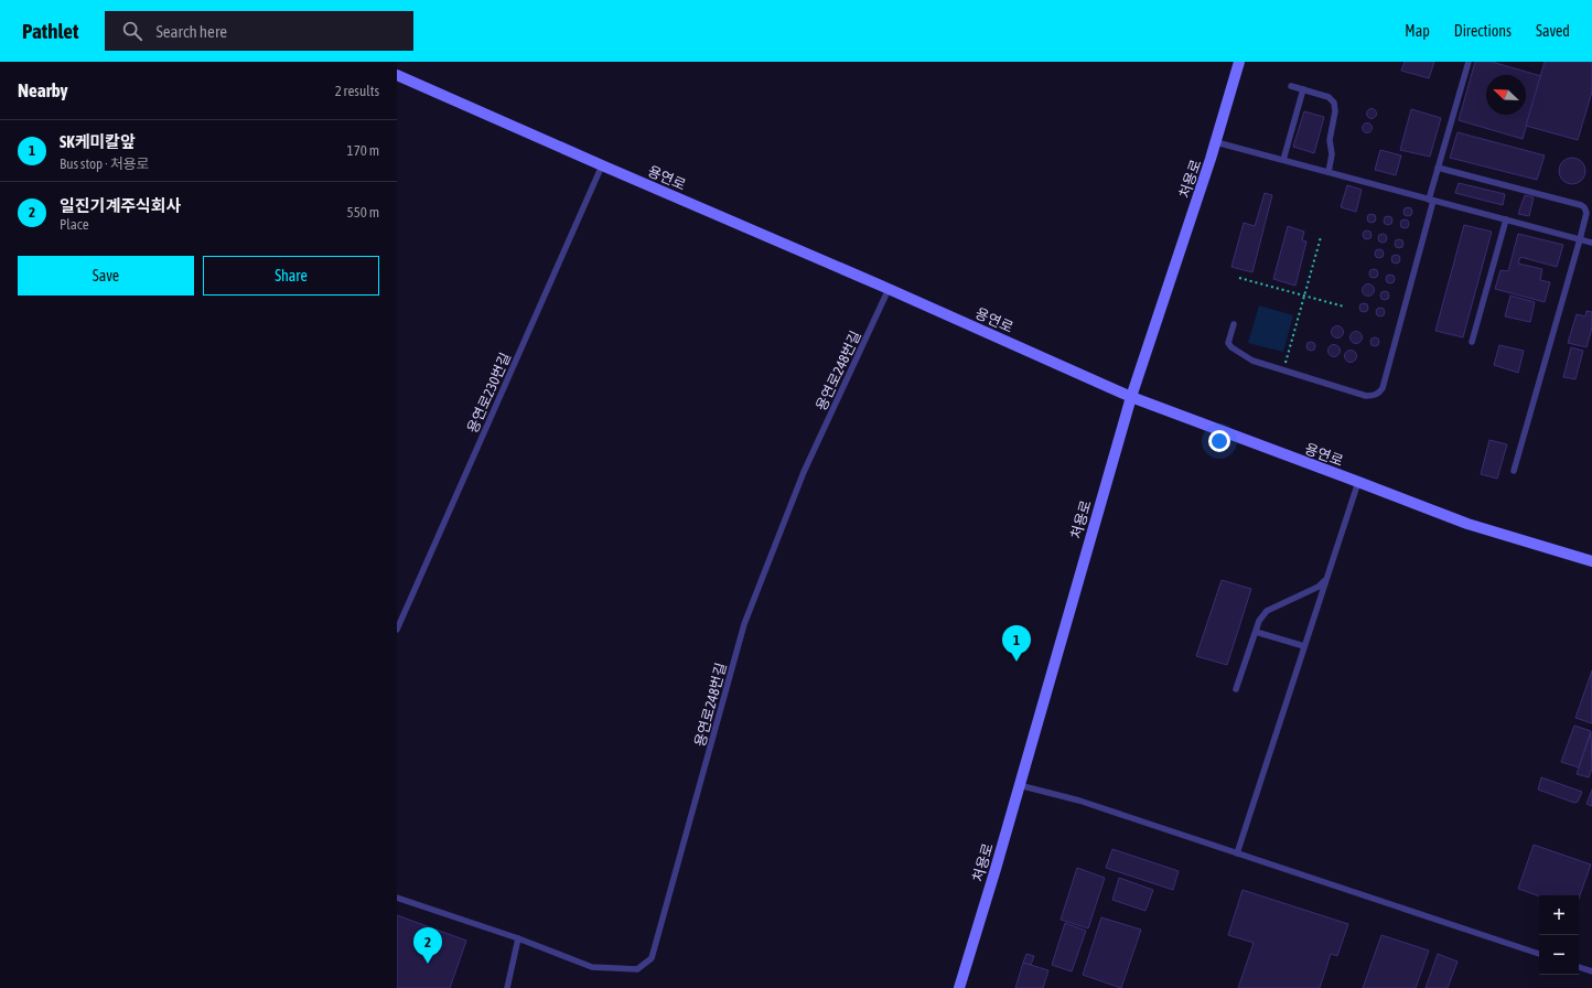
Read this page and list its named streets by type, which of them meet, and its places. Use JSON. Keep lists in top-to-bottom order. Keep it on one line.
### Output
{"streets":{"street":["용연로","처용로"],"lane":["용연로248번길","용연로230번길"]},"crossings":[["용연로","처용로"],["용연로","용연로248번길"],["용연로","용연로230번길"]],"north":"top left","page":{"header":"Pathlet","search":"Search here","nav":["Map","Directions","Saved"],"heading":["Nearby","2 results"],"list":[{"mark":"1","name":"SK케미칼앞","note":"Bus stop · 처용로","value":"170 m"},{"mark":"2","name":"일진기계주식회사","note":"Place","value":"550 m"}],"buttons":["Save","Share"],"pins":["1","2"],"map_buttons":["+","−"]}}
